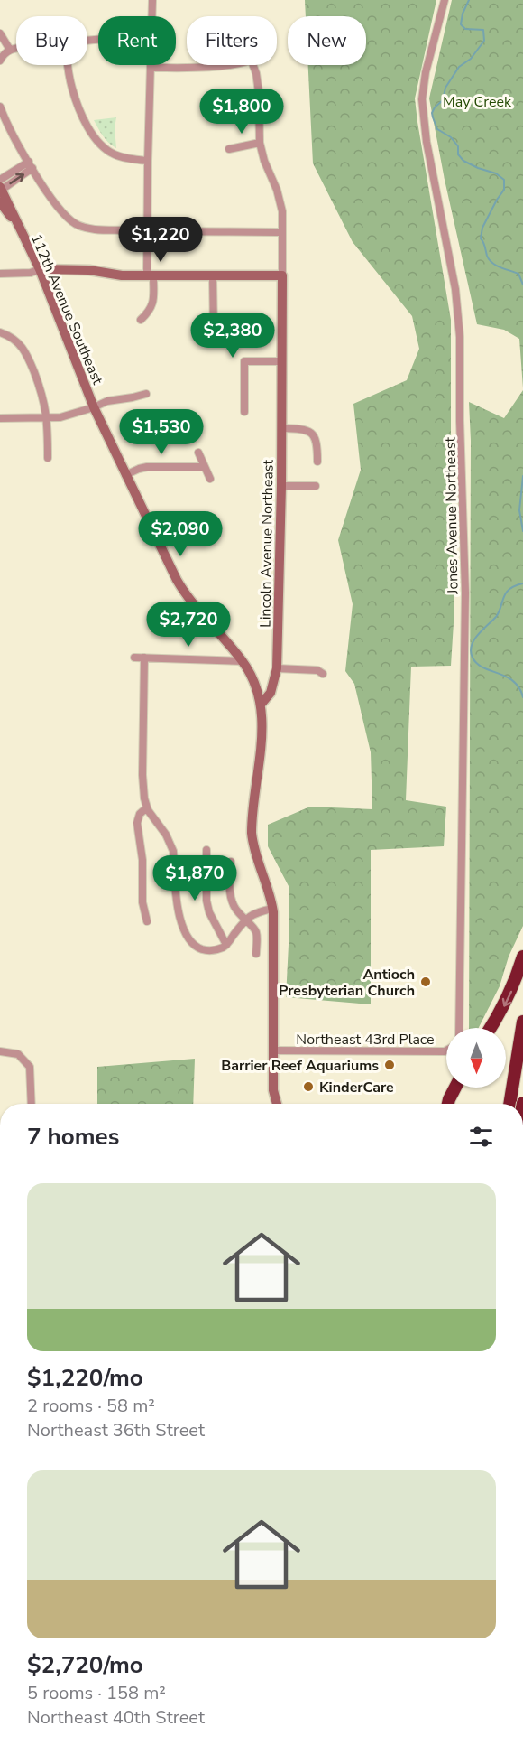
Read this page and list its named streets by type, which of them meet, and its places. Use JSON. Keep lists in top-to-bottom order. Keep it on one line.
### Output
{"streets":{"street":["112th Avenue Southeast","Jones Avenue Northeast","Lincoln Avenue Northeast","Northeast 43rd Place"]},"crossings":[["112th Avenue Southeast","Lincoln Avenue Northeast"]],"parks":["May Creek"],"places":["Antioch Presbyterian Church","Barrier Reef Aquariums","KinderCare"],"north":"bottom","page":{"chip":["Buy","Rent","Filters","New"],"price":["$1,800","$1,220","$2,380","$1,530","$2,090","$2,720","$1,870"],"heading":"7 homes","list":[{"name":"$1,220/mo","note":"2 rooms · 58 m² · Northeast 36th Street"},{"name":"$2,720/mo","note":"5 rooms · 158 m² · Northeast 40th Street"}]}}
